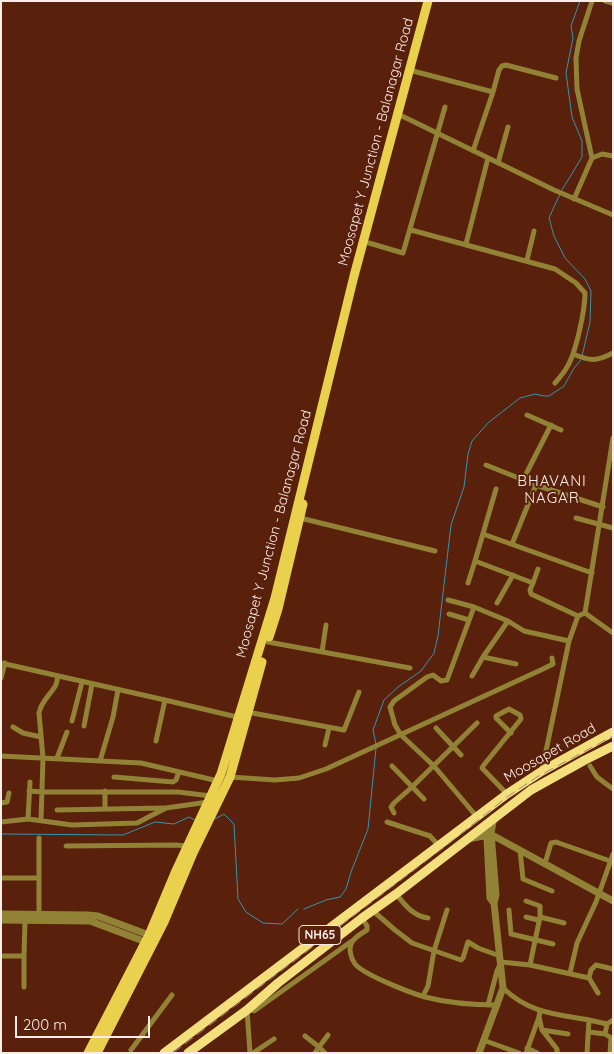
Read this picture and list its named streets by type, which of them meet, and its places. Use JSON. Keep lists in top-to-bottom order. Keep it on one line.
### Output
{"streets":{"highway":["Moosapet Road","NH65"],"main road":["Moosapet Y Junction - Balanagar Road"]},"crossings":[["Moosapet Road","NH65"]],"districts":["BHAVANI NAGAR"],"scale_bar":"200 m"}
